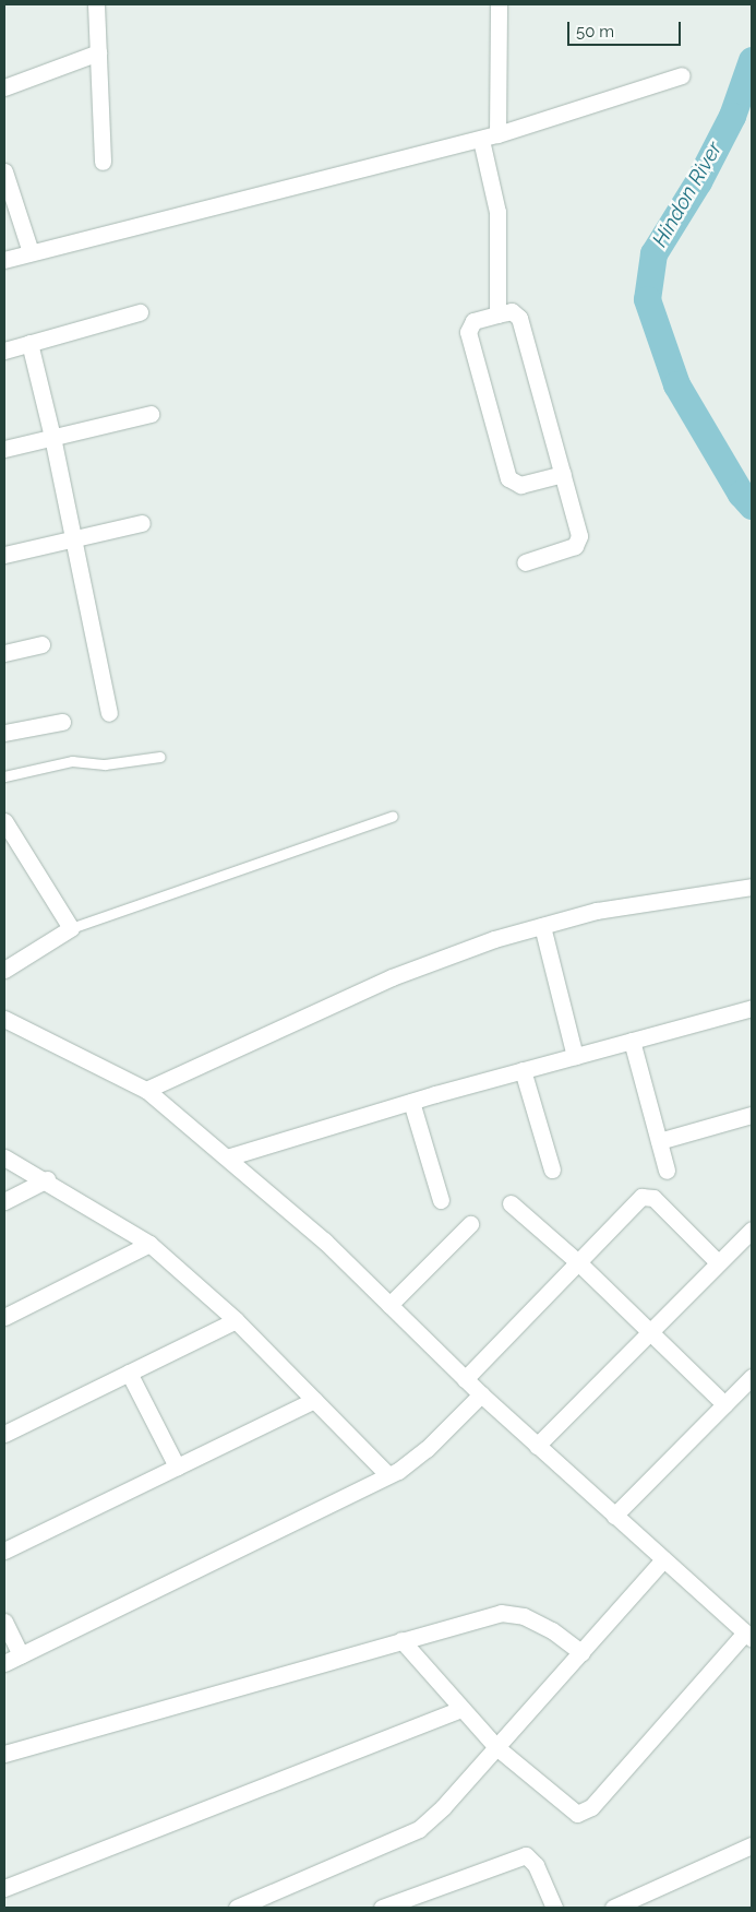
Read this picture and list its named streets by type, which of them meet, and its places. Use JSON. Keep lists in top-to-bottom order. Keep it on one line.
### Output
{"water":["Hindon River"],"scale_bar":"50 m"}
